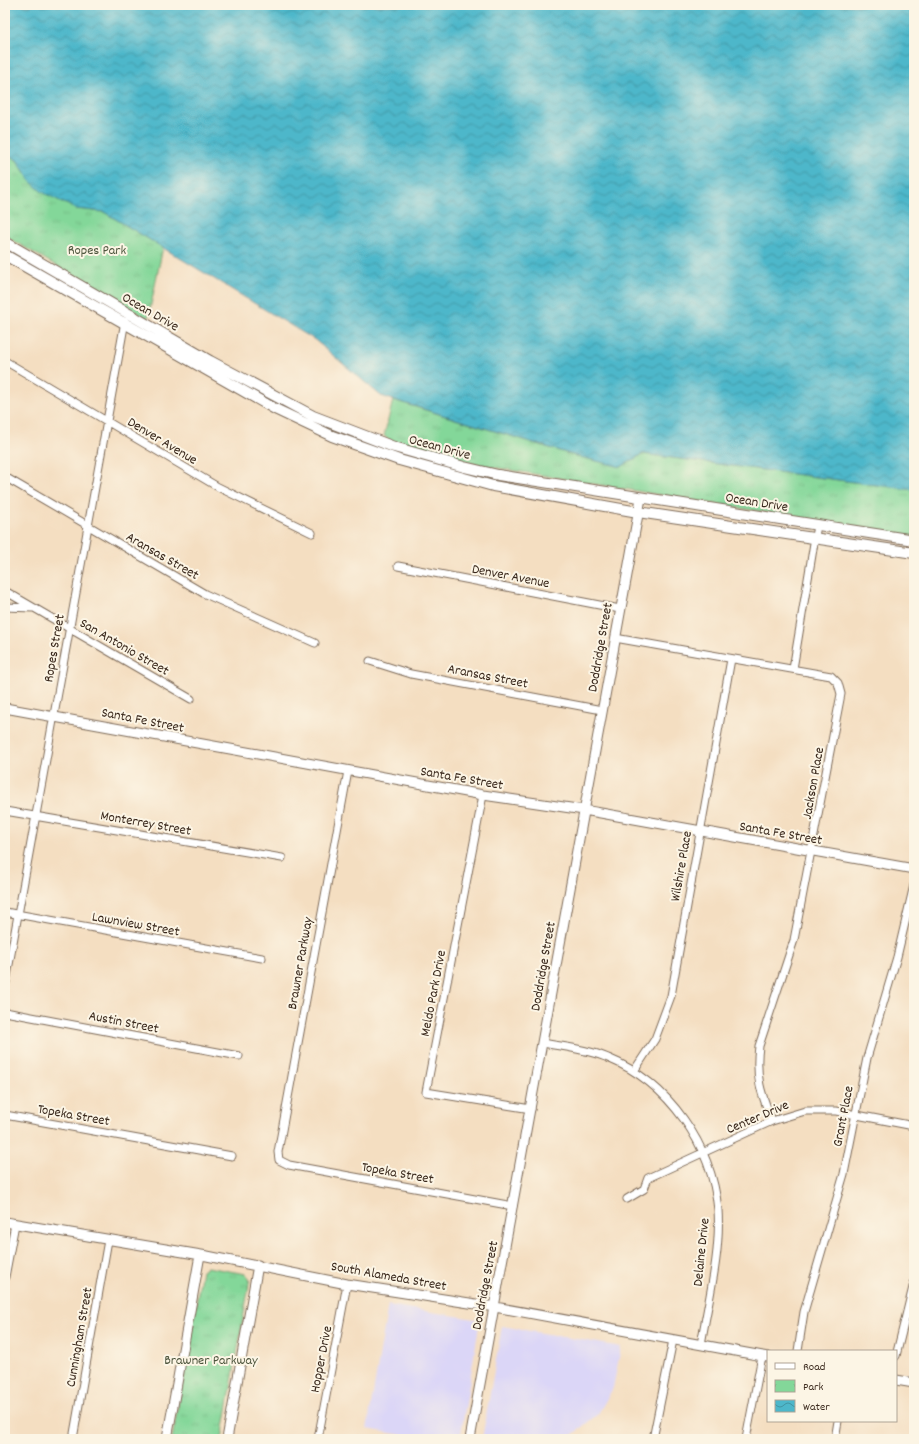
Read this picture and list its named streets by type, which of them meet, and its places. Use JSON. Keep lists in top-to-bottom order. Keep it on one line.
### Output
{"streets":{"main road":["Ocean Drive","Doddridge Street","Santa Fe Street","South Alameda Street"],"street":["Denver Avenue","Aransas Street","San Antonio Street","Ropes Street","Jackson Place","Monterrey Street","Wilshire Place","Lawnview Street","Brawner Parkway","Meldo Park Drive","Austin Street","Topeka Street","Center Drive","Grant Place","Delaine Drive","Cunningham Street","Hopper Drive"]},"crossings":[["Ocean Drive","Doddridge Street"],["Ocean Drive","Ropes Street"],["Denver Avenue","Doddridge Street"],["Denver Avenue","Ropes Street"],["Aransas Street","Doddridge Street"],["Aransas Street","Ropes Street"],["San Antonio Street","Ropes Street"],["Doddridge Street","Santa Fe Street"],["Doddridge Street","Meldo Park Drive"],["Doddridge Street","Topeka Street"],["Doddridge Street","Delaine Drive"],["Doddridge Street","South Alameda Street"],["Ropes Street","Santa Fe Street"],["Ropes Street","Monterrey Street"],["Ropes Street","Lawnview Street"],["Santa Fe Street","Jackson Place"],["Santa Fe Street","Wilshire Place"],["Santa Fe Street","Brawner Parkway"],["Santa Fe Street","Meldo Park Drive"],["Jackson Place","Center Drive"],["Wilshire Place","Delaine Drive"],["Brawner Parkway","Topeka Street"],["Center Drive","Grant Place"],["Center Drive","Delaine Drive"],["Delaine Drive","South Alameda Street"],["South Alameda Street","Cunningham Street"],["South Alameda Street","Hopper Drive"]],"parks":["Ropes Park","Brawner Parkway"],"legend":["Road","Park","Water"]}
